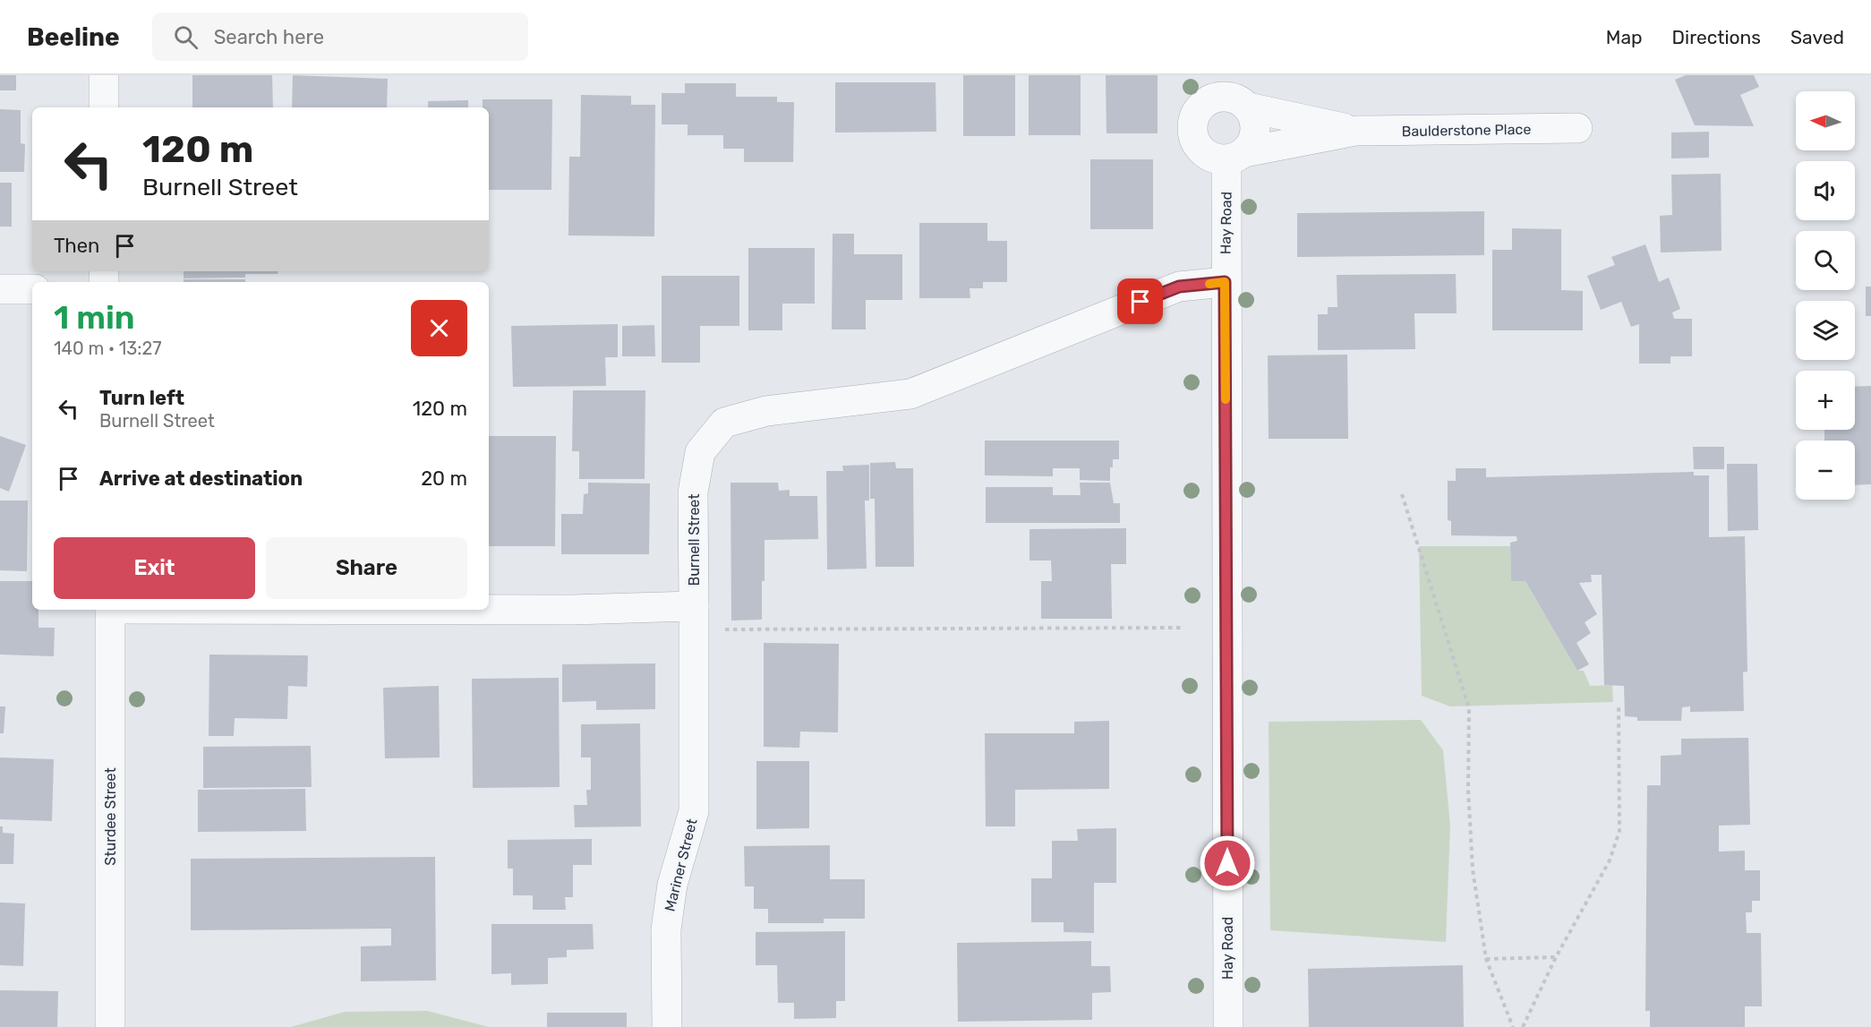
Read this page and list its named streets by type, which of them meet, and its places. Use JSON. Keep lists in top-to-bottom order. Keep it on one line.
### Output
{"streets":{"street":["Baulderstone Place","Hay Road","Burnell Street","Sturdee Street","Mariner Street"]},"crossings":[["Baulderstone Place","Hay Road"],["Hay Road","Burnell Street"],["Burnell Street","Mariner Street"]],"north":"left","page":{"header":"Beeline","search":"Search here","nav":["Map","Directions","Saved"],"map_buttons":["+","−"],"turn":["120 m","Burnell Street"],"then":"Then","heading":["1 min","140 m · 13:27"],"list":[{"name":"Turn left","note":"Burnell Street","value":"120 m"},{"name":"Arrive at destination","value":"20 m"}],"buttons":["Exit","Share"]}}
